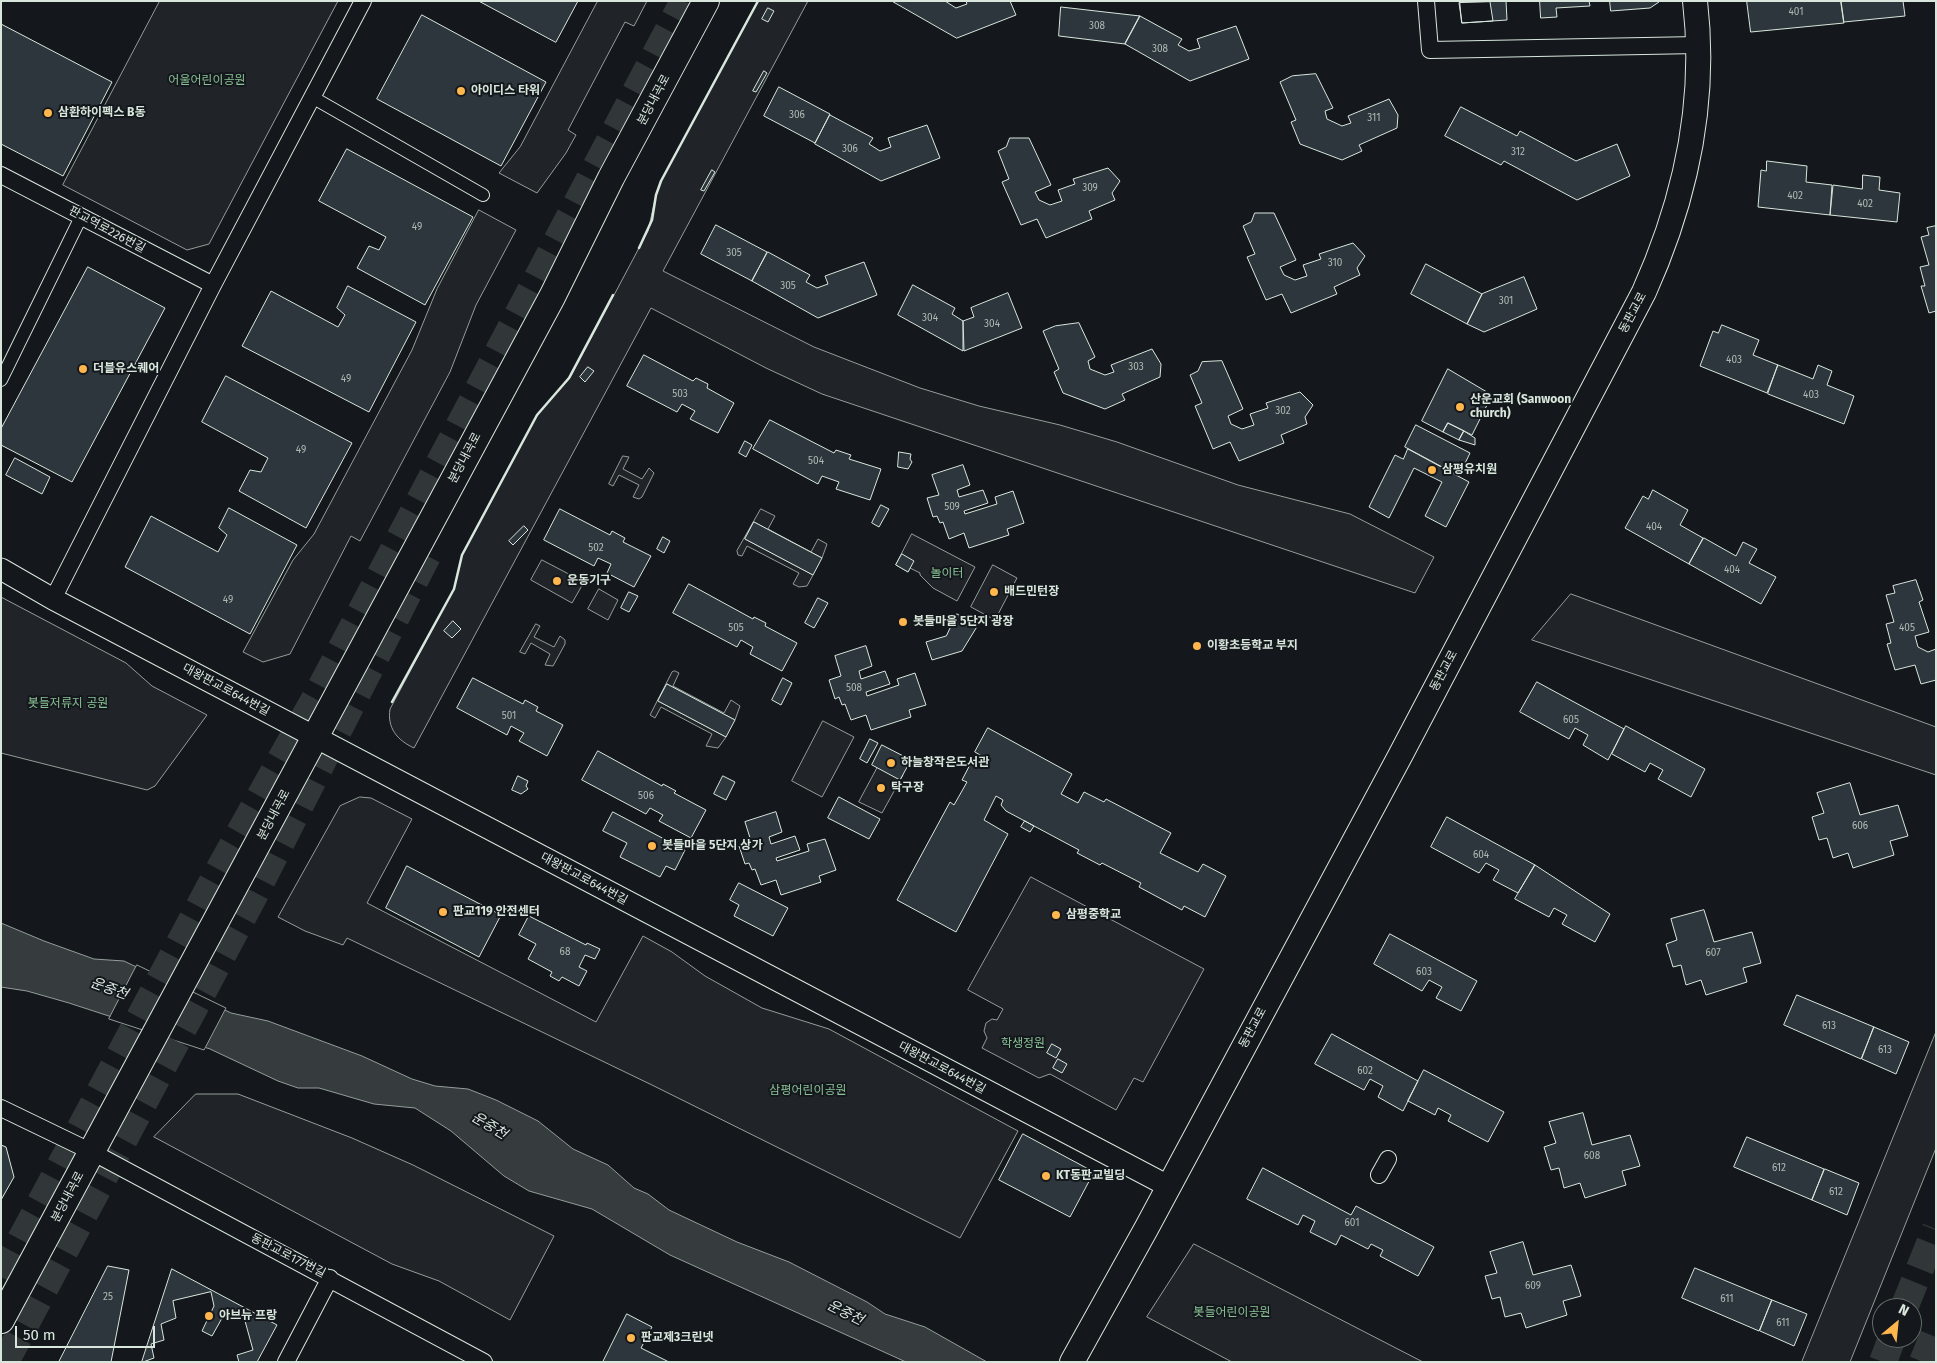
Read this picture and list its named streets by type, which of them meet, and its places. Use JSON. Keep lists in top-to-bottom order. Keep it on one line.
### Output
{"streets":{"main road":["분당내곡로","동판교로"],"street":["판교역로226번길","대왕판교로644번길","동판교로177번길"]},"crossings":[["분당내곡로","대왕판교로644번길"],["분당내곡로","동판교로177번길"],["동판교로","대왕판교로644번길"]],"water":["운중천"],"parks":["어울어린이공원","놀이터","봇들저류지 공원","학생정원","삼평어린이공원","봇들어린이공원"],"places":["아이디스 타워","삼환하이펙스 B동","더블유스퀘어","산운교회 (Sanwoon church)","삼평유치원","운동기구","배드민턴장","봇들마을 5단지 광장","이황초등학교 부지","하늘창작은도서관","탁구장","봇들마을 5단지 상가","판교119 안전센터","삼평중학교","KT동판교빌딩","아브뉴 프랑","판교제3크린넷"],"house_numbers":["401","308","308","306","311","306","312","309","402","402","49","305","310","305","301","304","304","403","303","49","503","403","302","49","504","509","404","502","404","49","505","405","508","501","605","506","606","604","68","607","603","613","613","602","608","612","612","601","609","25","611","611"],"scale_bar":"50 m","north":"top right"}
